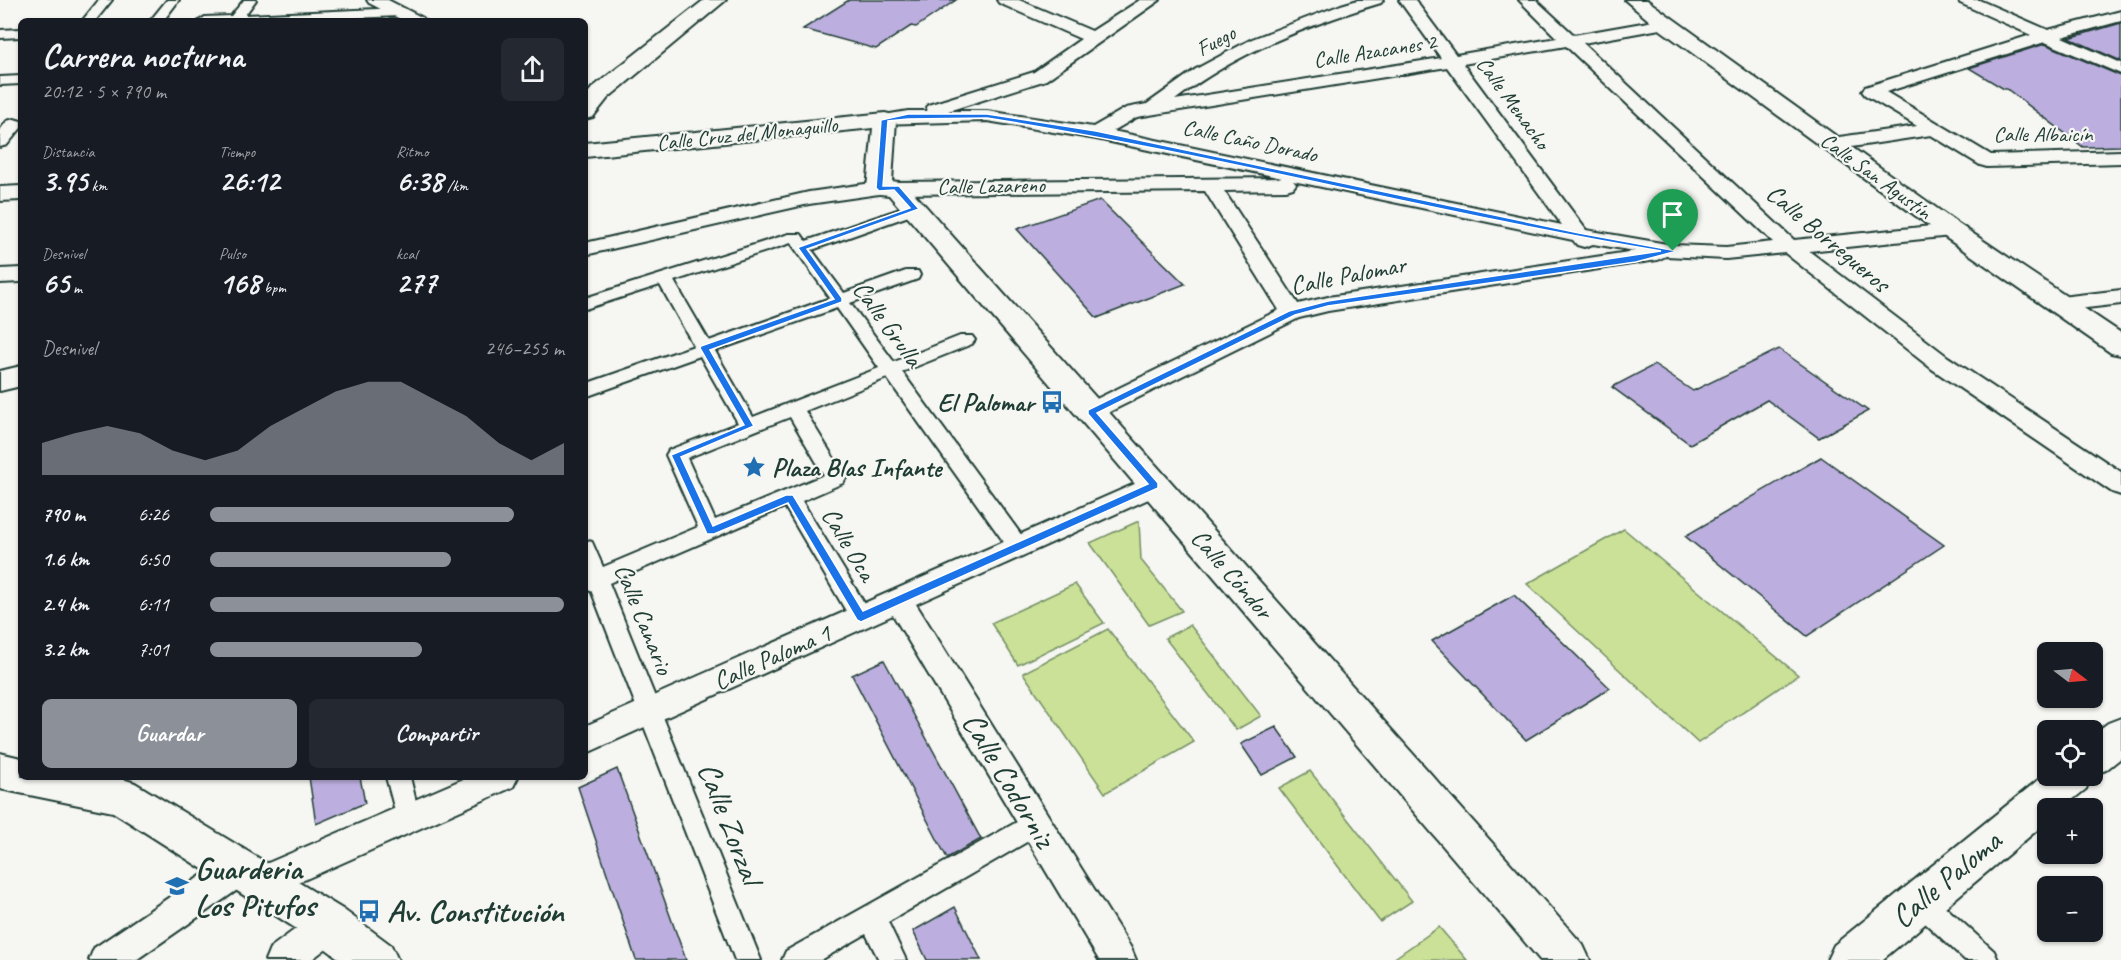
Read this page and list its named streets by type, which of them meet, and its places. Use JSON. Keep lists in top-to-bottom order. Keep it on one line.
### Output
{"streets":{"street":["Fuego","Calle Azacanes 2","Calle Menacho","Calle Cruz del Monaguillo","Calle Albaicín","Calle Caño Dorado","Calle San Agustín","Calle Lazareno","Calle Borregueros","Calle Palomar","Calle Grulla","Calle Oca","Calle Cóndor","Calle Canario","Calle Paloma 1","Calle Codorniz","Calle Zorzal","Calle Paloma"]},"crossings":[["Fuego","Calle Azacanes 2"],["Calle Azacanes 2","Calle Menacho"],["Calle Azacanes 2","Calle Caño Dorado"],["Calle Azacanes 2","Calle San Agustín"],["Calle Azacanes 2","Calle Borregueros"],["Calle Menacho","Calle Caño Dorado"],["Calle Menacho","Calle Palomar"],["Calle Cruz del Monaguillo","Calle Caño Dorado"],["Calle Caño Dorado","Calle Lazareno"],["Calle Caño Dorado","Calle Palomar"],["Calle Lazareno","Calle Cóndor"],["Calle Palomar","Calle Cóndor"],["Calle Grulla","Calle Paloma 1"],["Calle Oca","Calle Paloma 1"],["Calle Cóndor","Calle Paloma 1"],["Calle Canario","Calle Paloma 1"],["Calle Canario","Calle Zorzal"],["Calle Paloma 1","Calle Codorniz"],["Calle Paloma 1","Calle Zorzal"]],"places":{"bus stop":["El Palomar","Av. Constitución"],"place":["Plaza Blas Infante"],"school or university":["Guarderia Los Pitufos"]},"north":"right","page":{"heading":["Carrera nocturna","20:12 · 5 × 790 m"],"stats":[["Distancia","3.95 km"],["Tiempo","26:12"],["Ritmo","6:38 /km"],["Desnivel","65 m"],["Pulso","168 bpm"],["kcal","277"]],"chart":["Desnivel","246–255 m"],"list":[{"name":"790 m","note":"6:26"},{"name":"1.6 km","note":"6:50"},{"name":"2.4 km","note":"6:11"},{"name":"3.2 km","note":"7:01"}],"map_buttons":["+","−"],"buttons":["Guardar","Compartir"]}}
